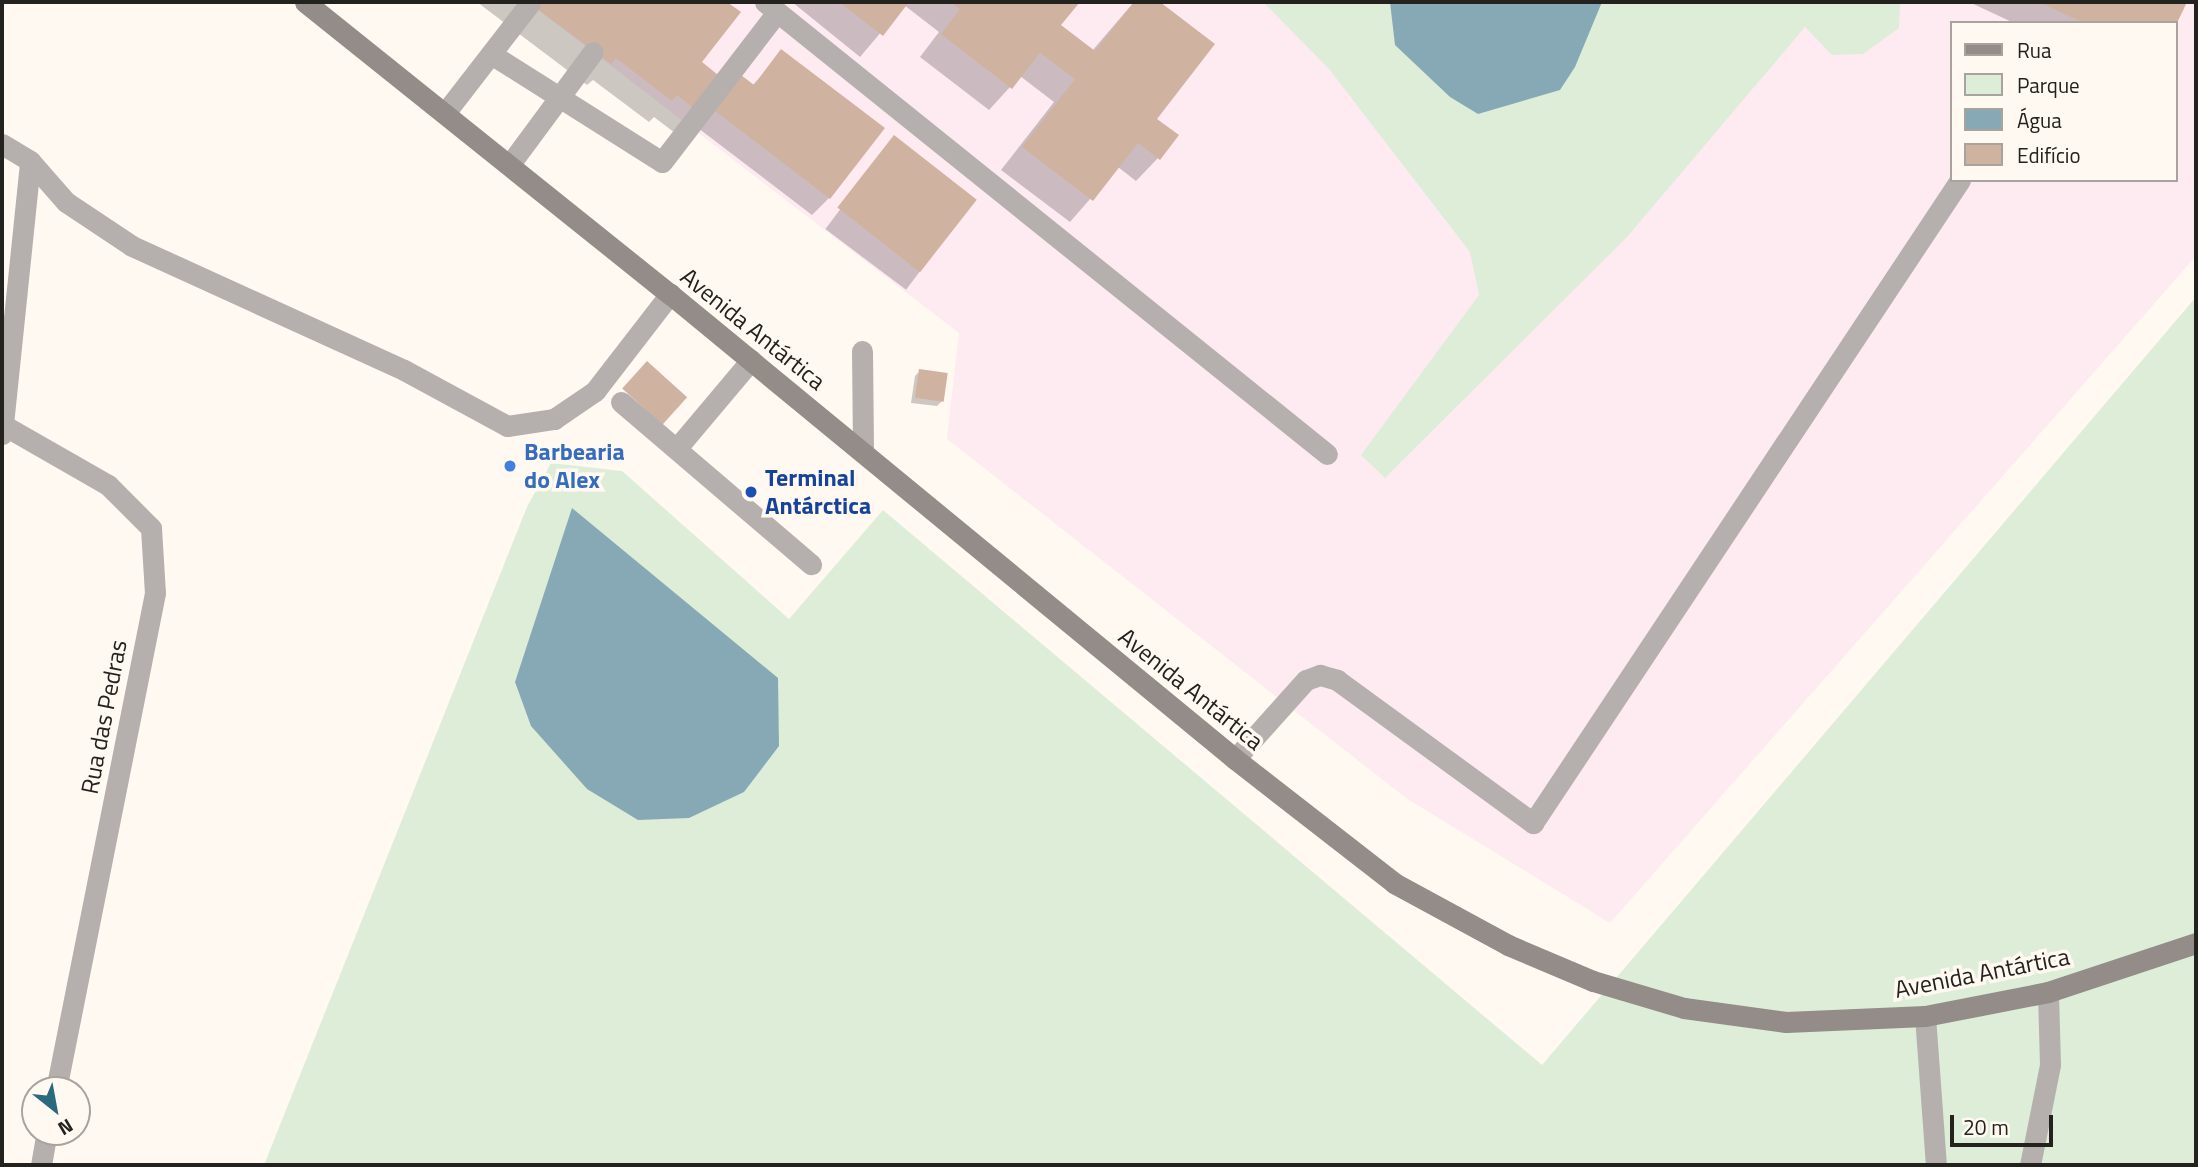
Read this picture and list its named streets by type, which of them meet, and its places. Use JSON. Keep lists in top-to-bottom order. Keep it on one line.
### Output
{"streets":{"main road":["Avenida Antártica"],"street":["Rua das Pedras"]},"places":["Barbearia do Alex","Terminal Antárctica"],"legend":["Rua","Parque","Água","Edifício"],"scale_bar":"20 m","north":"bottom right"}
